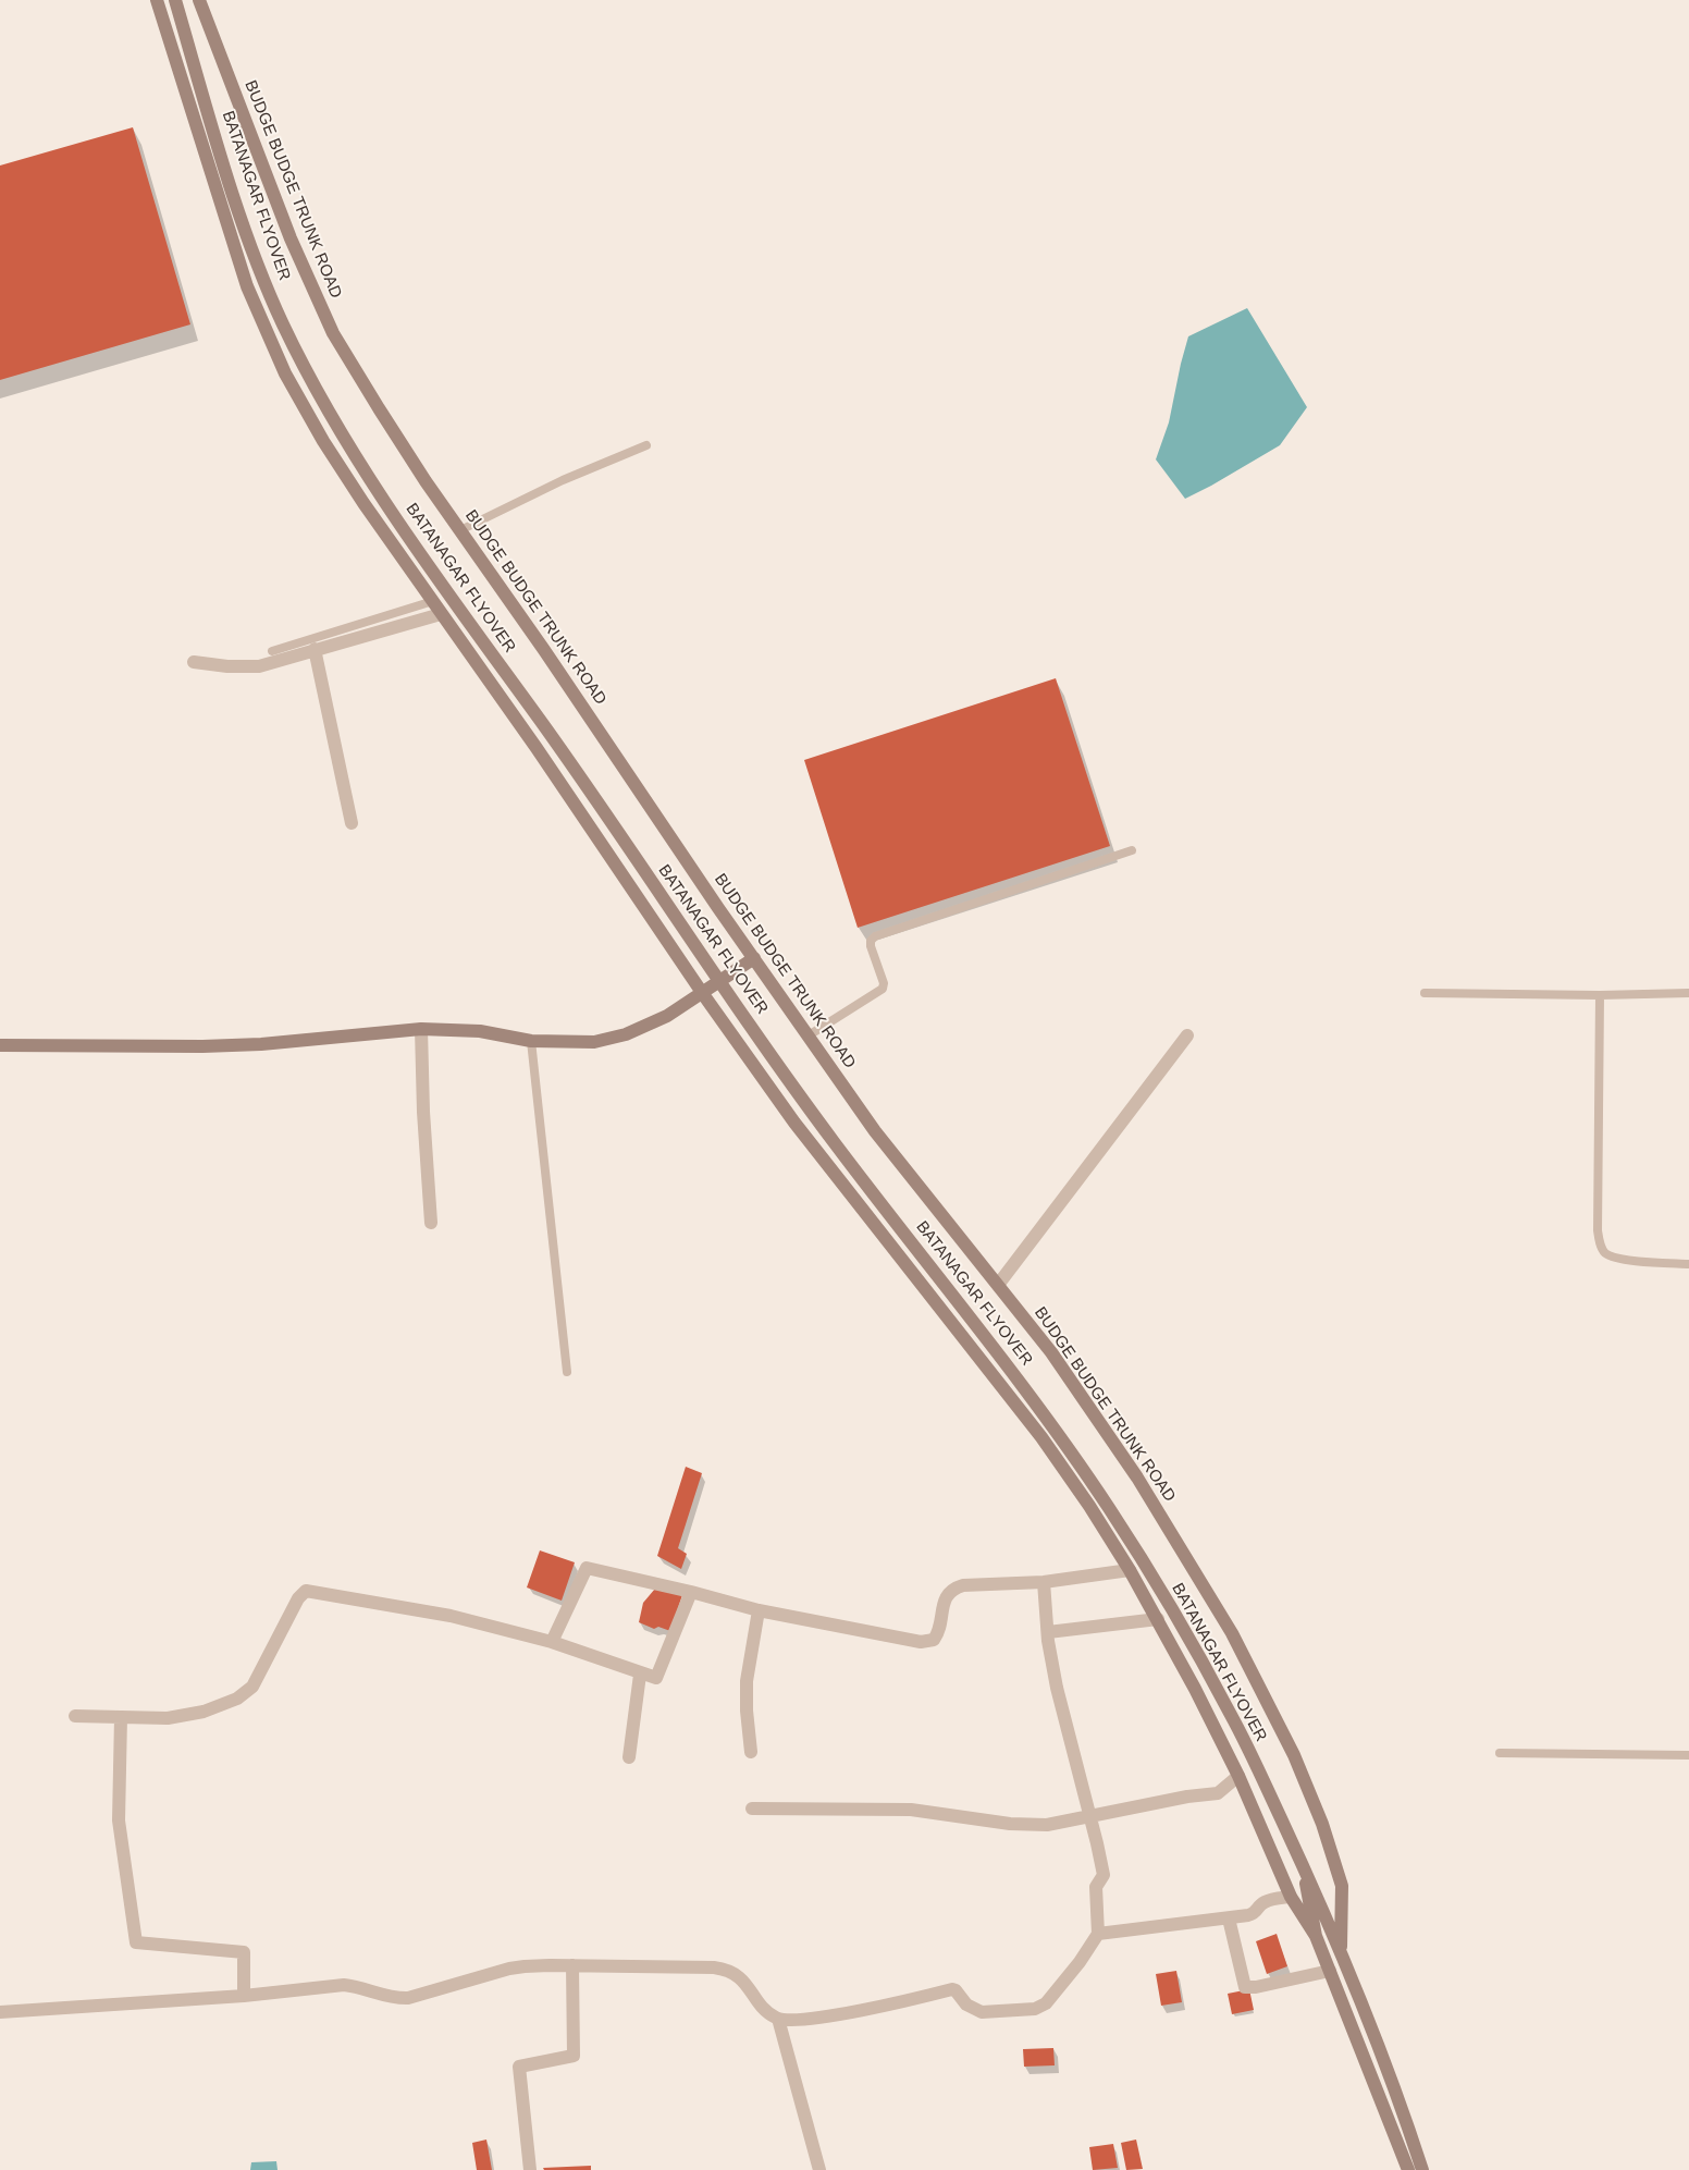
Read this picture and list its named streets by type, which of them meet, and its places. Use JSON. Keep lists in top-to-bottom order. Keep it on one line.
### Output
{"streets":{"street":["BUDGE BUDGE TRUNK ROAD","BATANAGAR FLYOVER"]}}
